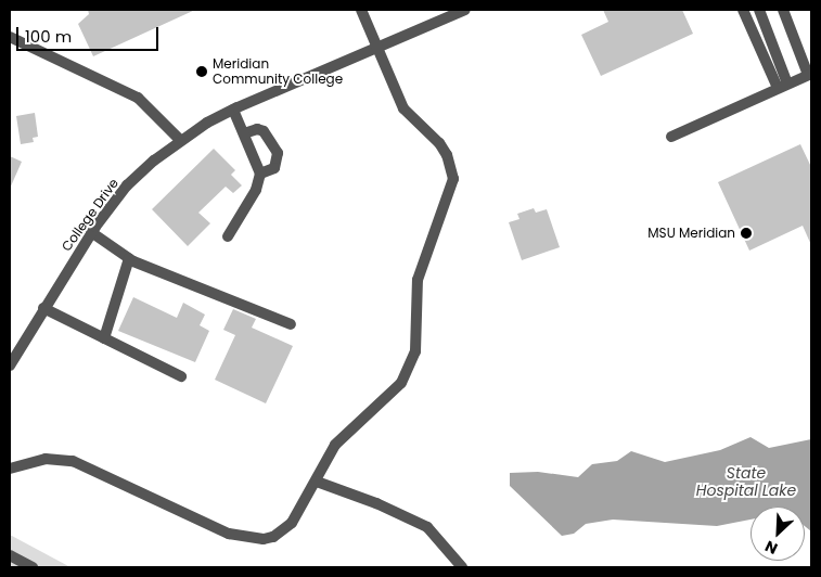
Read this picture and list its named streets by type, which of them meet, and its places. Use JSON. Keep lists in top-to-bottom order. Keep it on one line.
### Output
{"streets":{"street":["College Drive"]},"water":["State Hospital Lake"],"places":["Meridian Community College","MSU Meridian"],"scale_bar":"100 m","north":"bottom left"}
